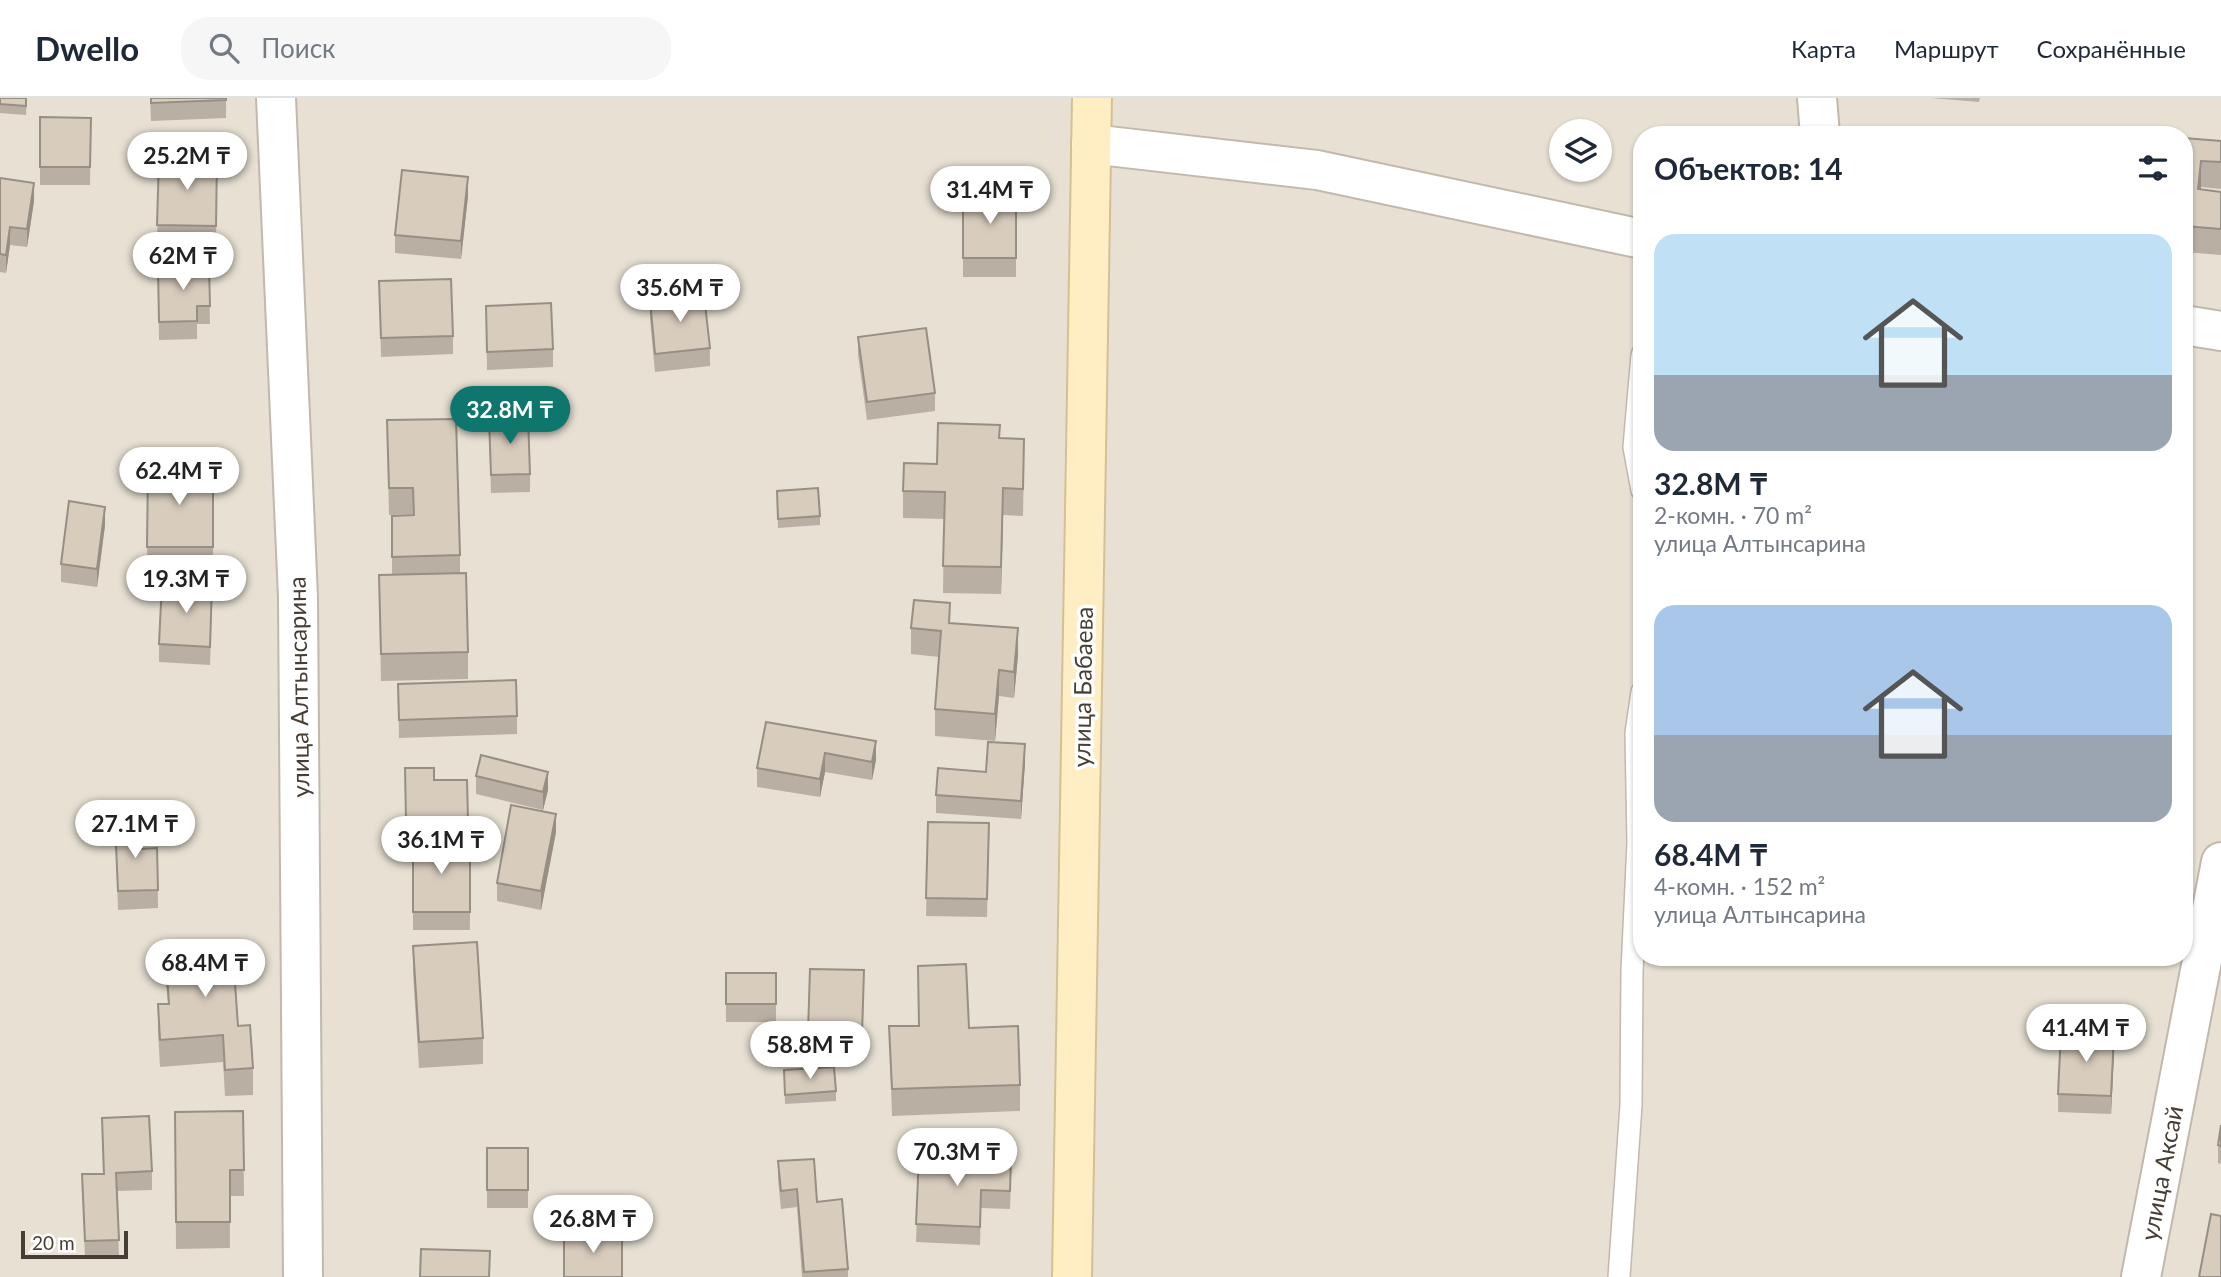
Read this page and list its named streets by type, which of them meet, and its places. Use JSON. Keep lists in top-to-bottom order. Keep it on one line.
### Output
{"streets":{"street":["улица Алтынсарина","улица Бабаева","улица Аксай"]},"scale_bar":"20 m","page":{"header":"Dwello","search":"Поиск","nav":["Карта","Маршрут","Сохранённые"],"heading":"Объектов: 14","price":["25.2M ₸","31.4M ₸","62M ₸","35.6M ₸","32.8M ₸","62.4M ₸","19.3M ₸","27.1M ₸","36.1M ₸","68.4M ₸","41.4M ₸","58.8M ₸","70.3M ₸","26.8M ₸"],"list":[{"name":"32.8M ₸","note":"2-комн. · 70 m² · улица Алтынсарина"},{"name":"68.4M ₸","note":"4-комн. · 152 m² · улица Алтынсарина"}],"scale":"20 m"}}
